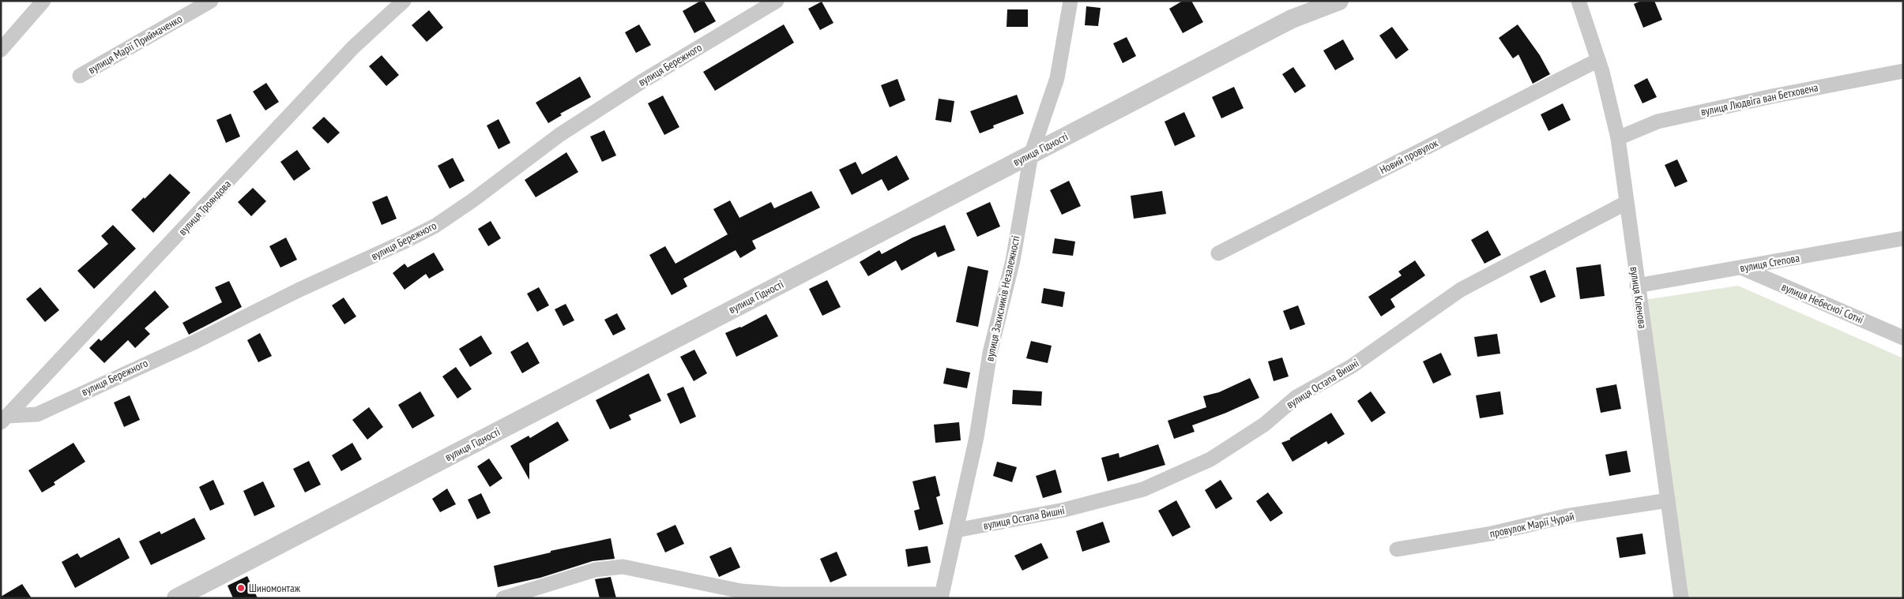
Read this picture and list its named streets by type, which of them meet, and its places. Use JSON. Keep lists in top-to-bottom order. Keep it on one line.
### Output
{"streets":{"street":["вулиця Марії Приймаченко","вулиця Бережного","вулиця Людвіга ван Бетховена","вулиця Гідності","Новий провулок","вулиця Трояндова","вулиця Степова","вулиця Кленова","вулиця Захисників Незалежності","вулиця Небесної Сотні","вулиця Остапа Вишні","провулок Марії Чурай"]},"crossings":[["вулиця Бережного","вулиця Трояндова"],["вулиця Людвіга ван Бетховена","вулиця Кленова"],["вулиця Гідності","вулиця Захисників Незалежності"],["Новий провулок","вулиця Кленова"],["вулиця Степова","вулиця Кленова"],["вулиця Степова","вулиця Небесної Сотні"],["вулиця Кленова","вулиця Остапа Вишні"],["вулиця Кленова","провулок Марії Чурай"],["вулиця Захисників Незалежності","вулиця Остапа Вишні"]],"places":["Шиномонтаж"]}
